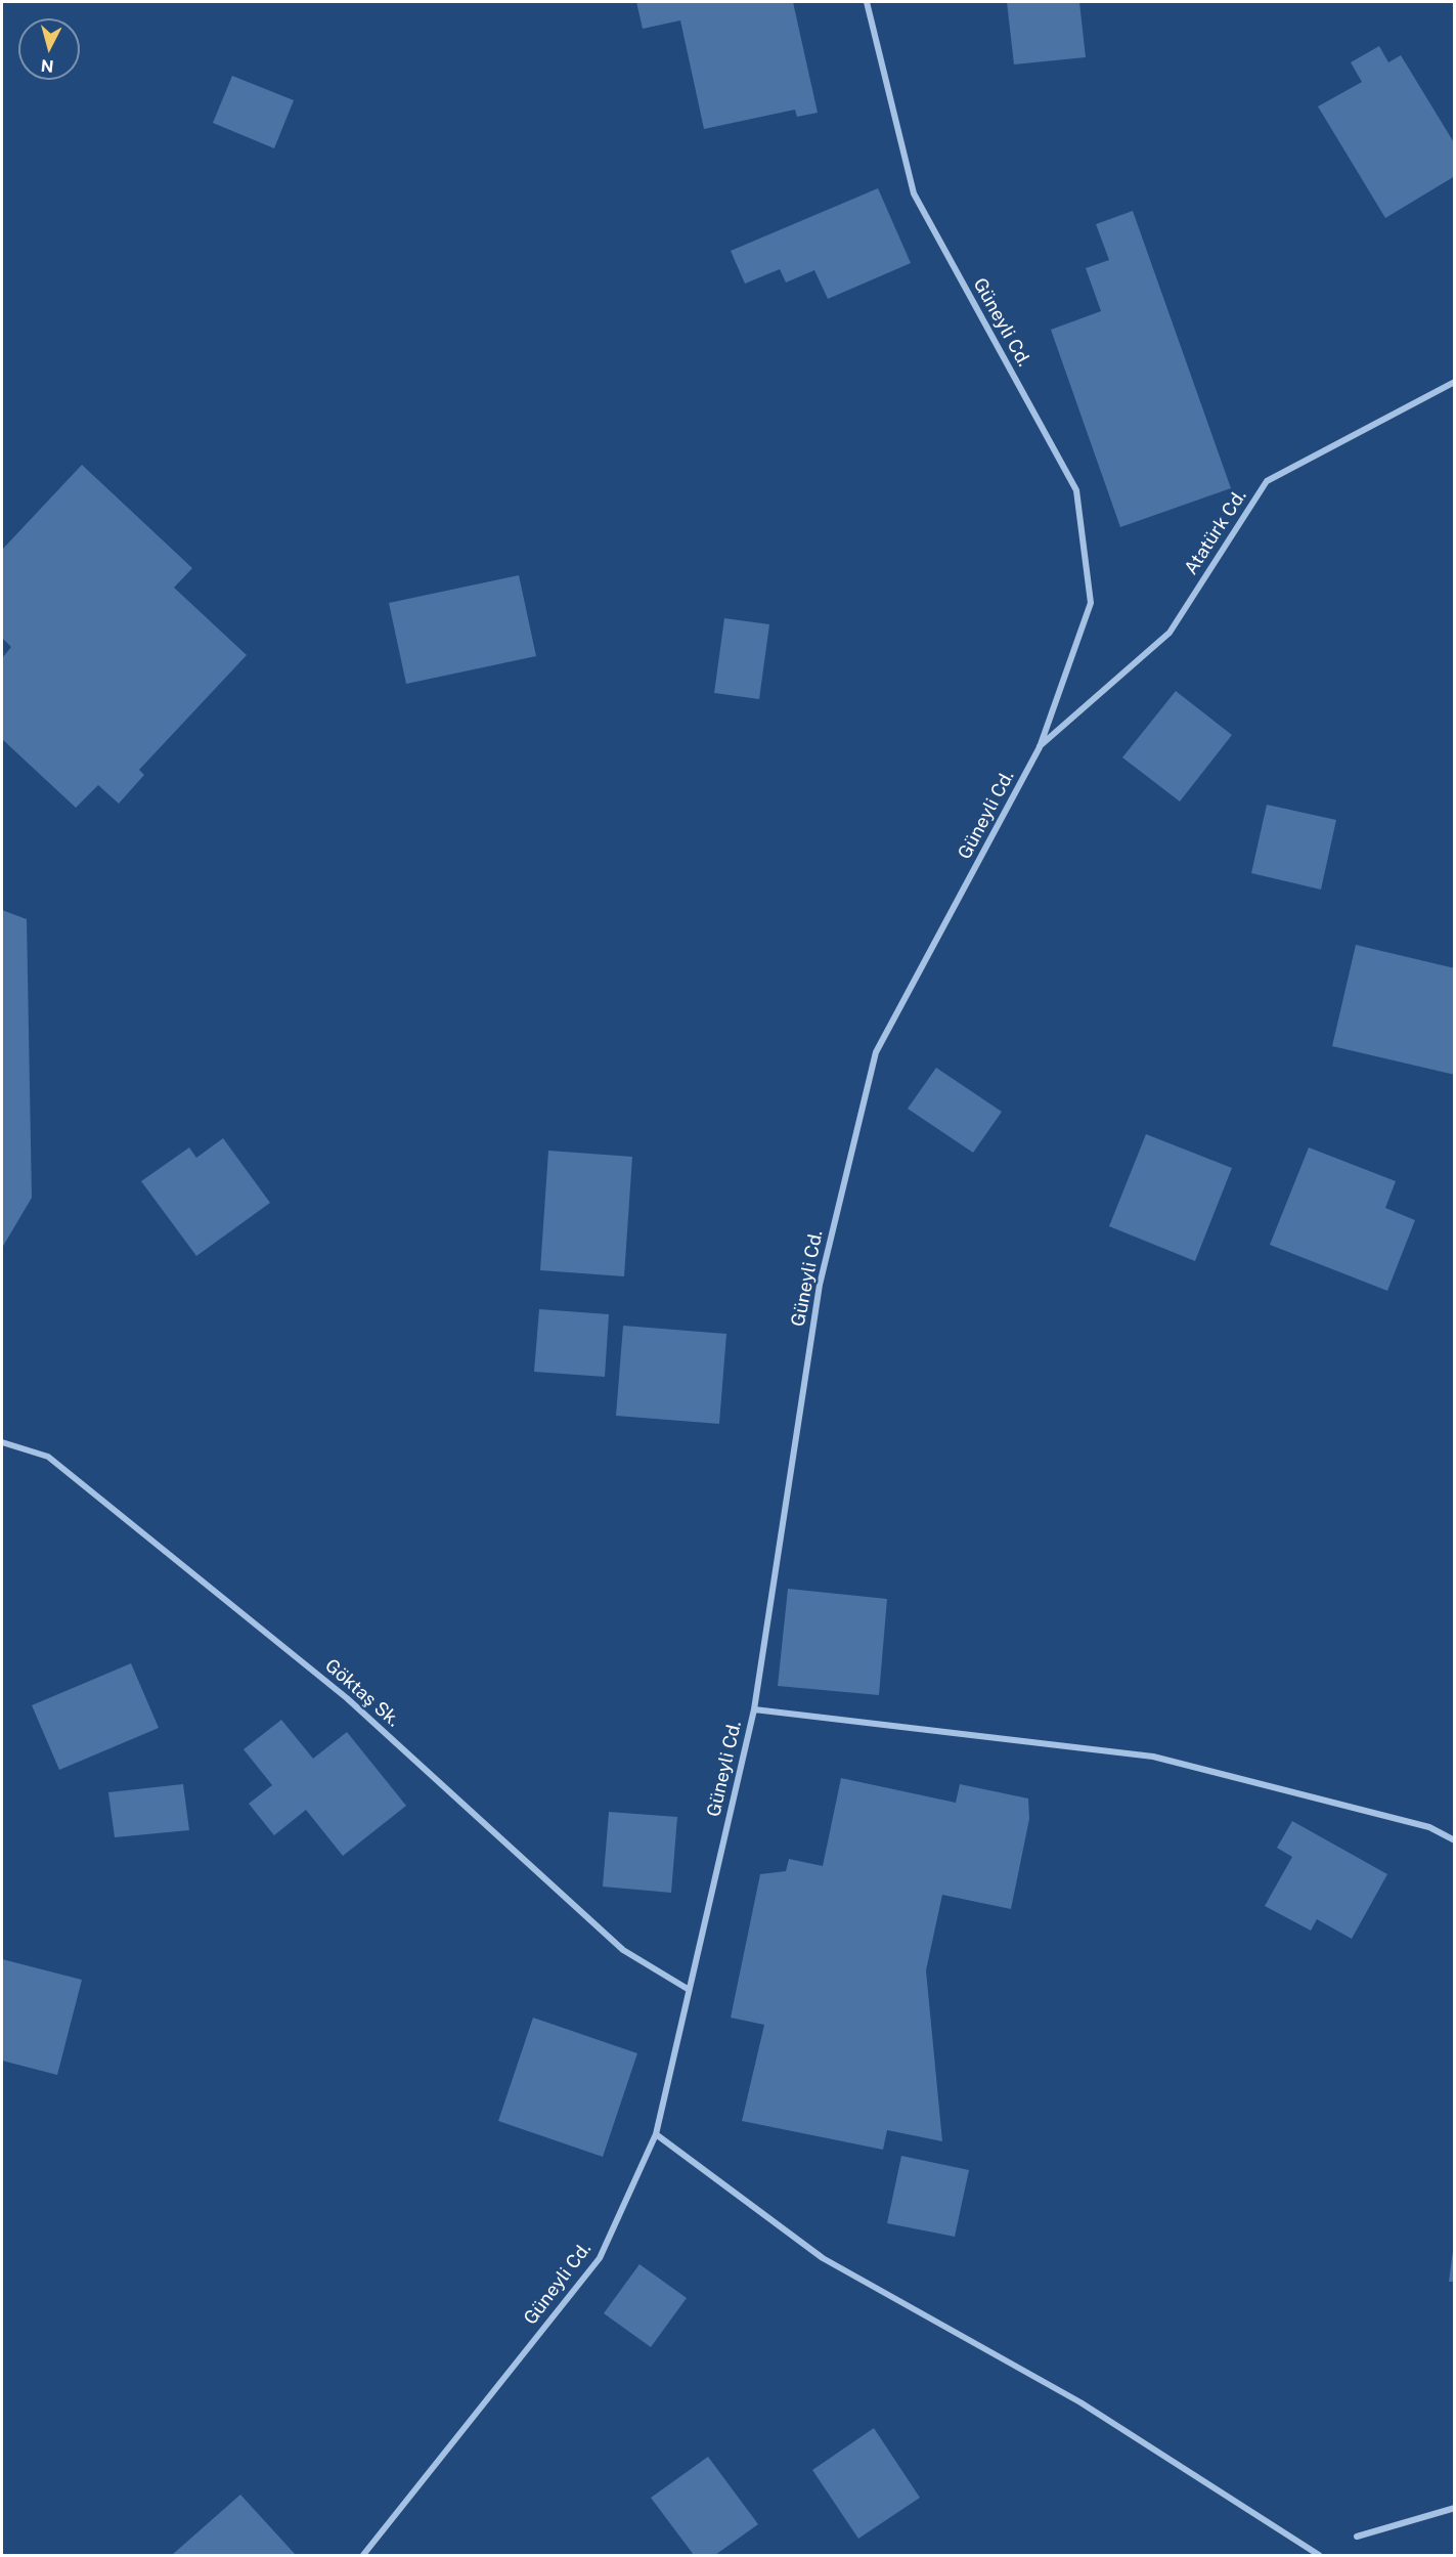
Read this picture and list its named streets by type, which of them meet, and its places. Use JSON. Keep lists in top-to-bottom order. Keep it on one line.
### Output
{"streets":{"street":["Güneyli Cd.","Atatürk Cd.","Göktaş Sk."]},"crossings":[["Güneyli Cd.","Atatürk Cd."],["Güneyli Cd.","Göktaş Sk."]],"north":"bottom"}
